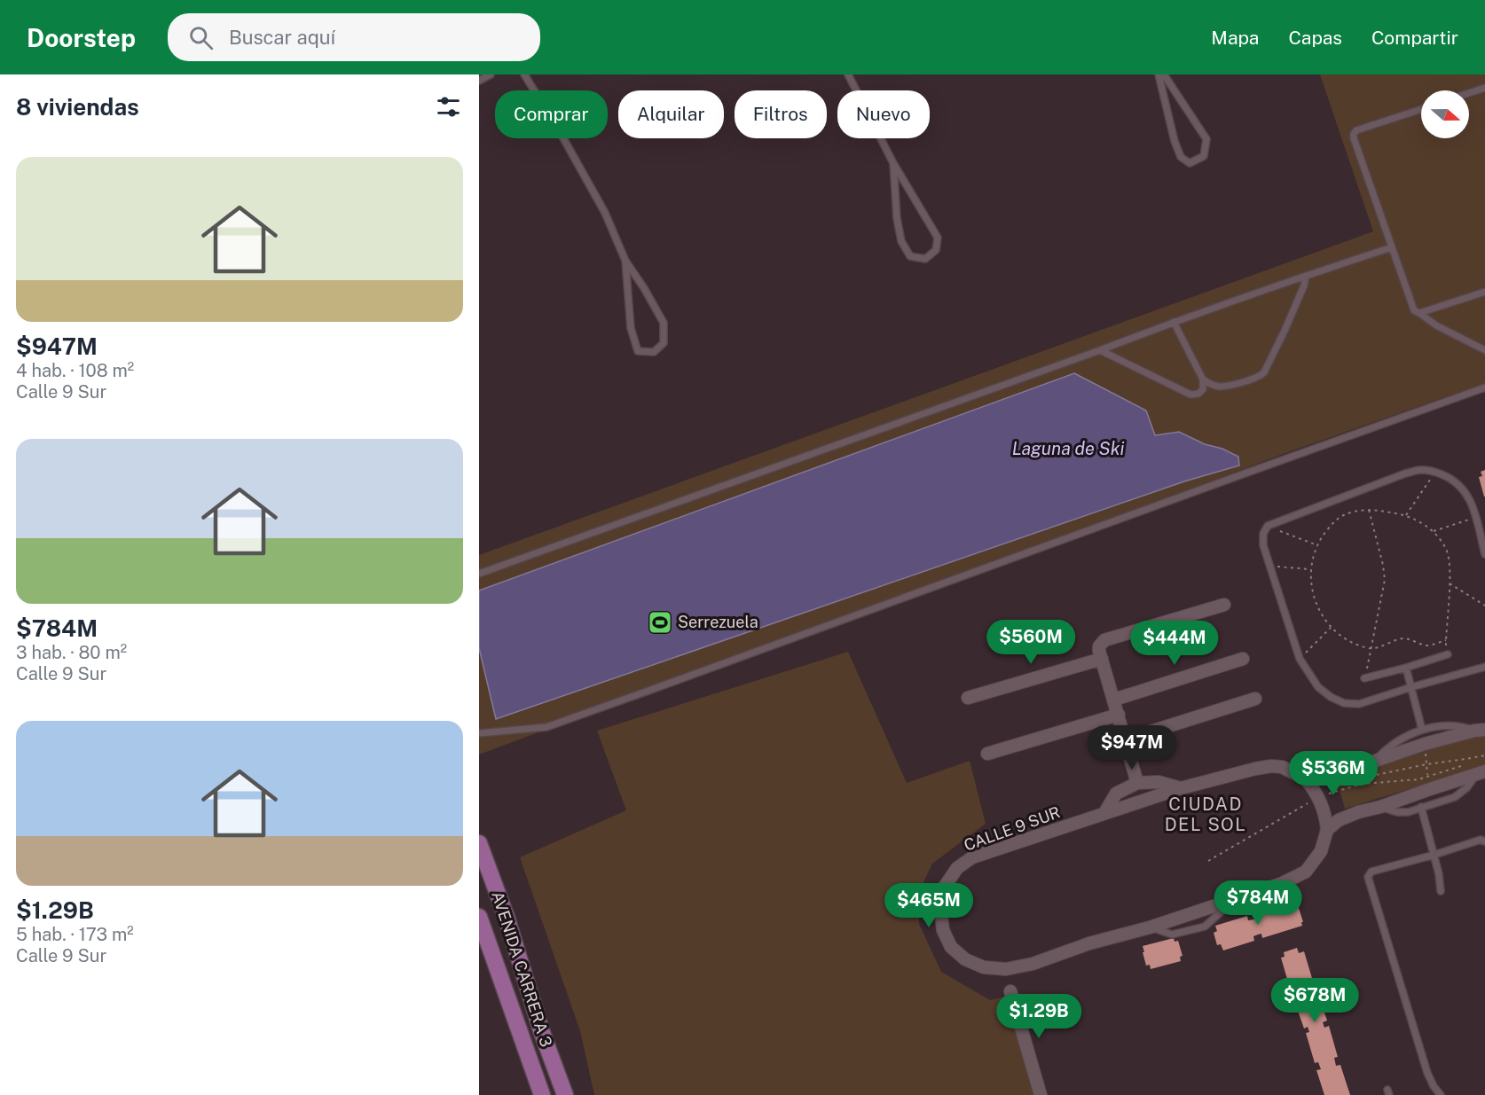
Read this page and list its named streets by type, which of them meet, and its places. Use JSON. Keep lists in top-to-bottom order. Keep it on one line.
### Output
{"streets":{"main road":["AVENIDA CARRERA 3"],"street":["CALLE 9 SUR"]},"districts":["CIUDAD DEL SOL"],"water":["Laguna de Ski"],"places":{"sports":["Serrezuela"]},"north":"right","page":{"header":"Doorstep","search":"Buscar aquí","nav":["Mapa","Capas","Compartir"],"heading":"8 viviendas","chip":["Comprar","Alquilar","Filtros","Nuevo"],"list":[{"name":"$947M","note":"4 hab. · 108 m² · Calle 9 Sur"},{"name":"$784M","note":"3 hab. · 80 m² · Calle 9 Sur"},{"name":"$1.29B","note":"5 hab. · 173 m² · Calle 9 Sur"}],"price":["$560M","$444M","$947M","$536M","$784M","$465M","$678M","$1.29B"]}}
